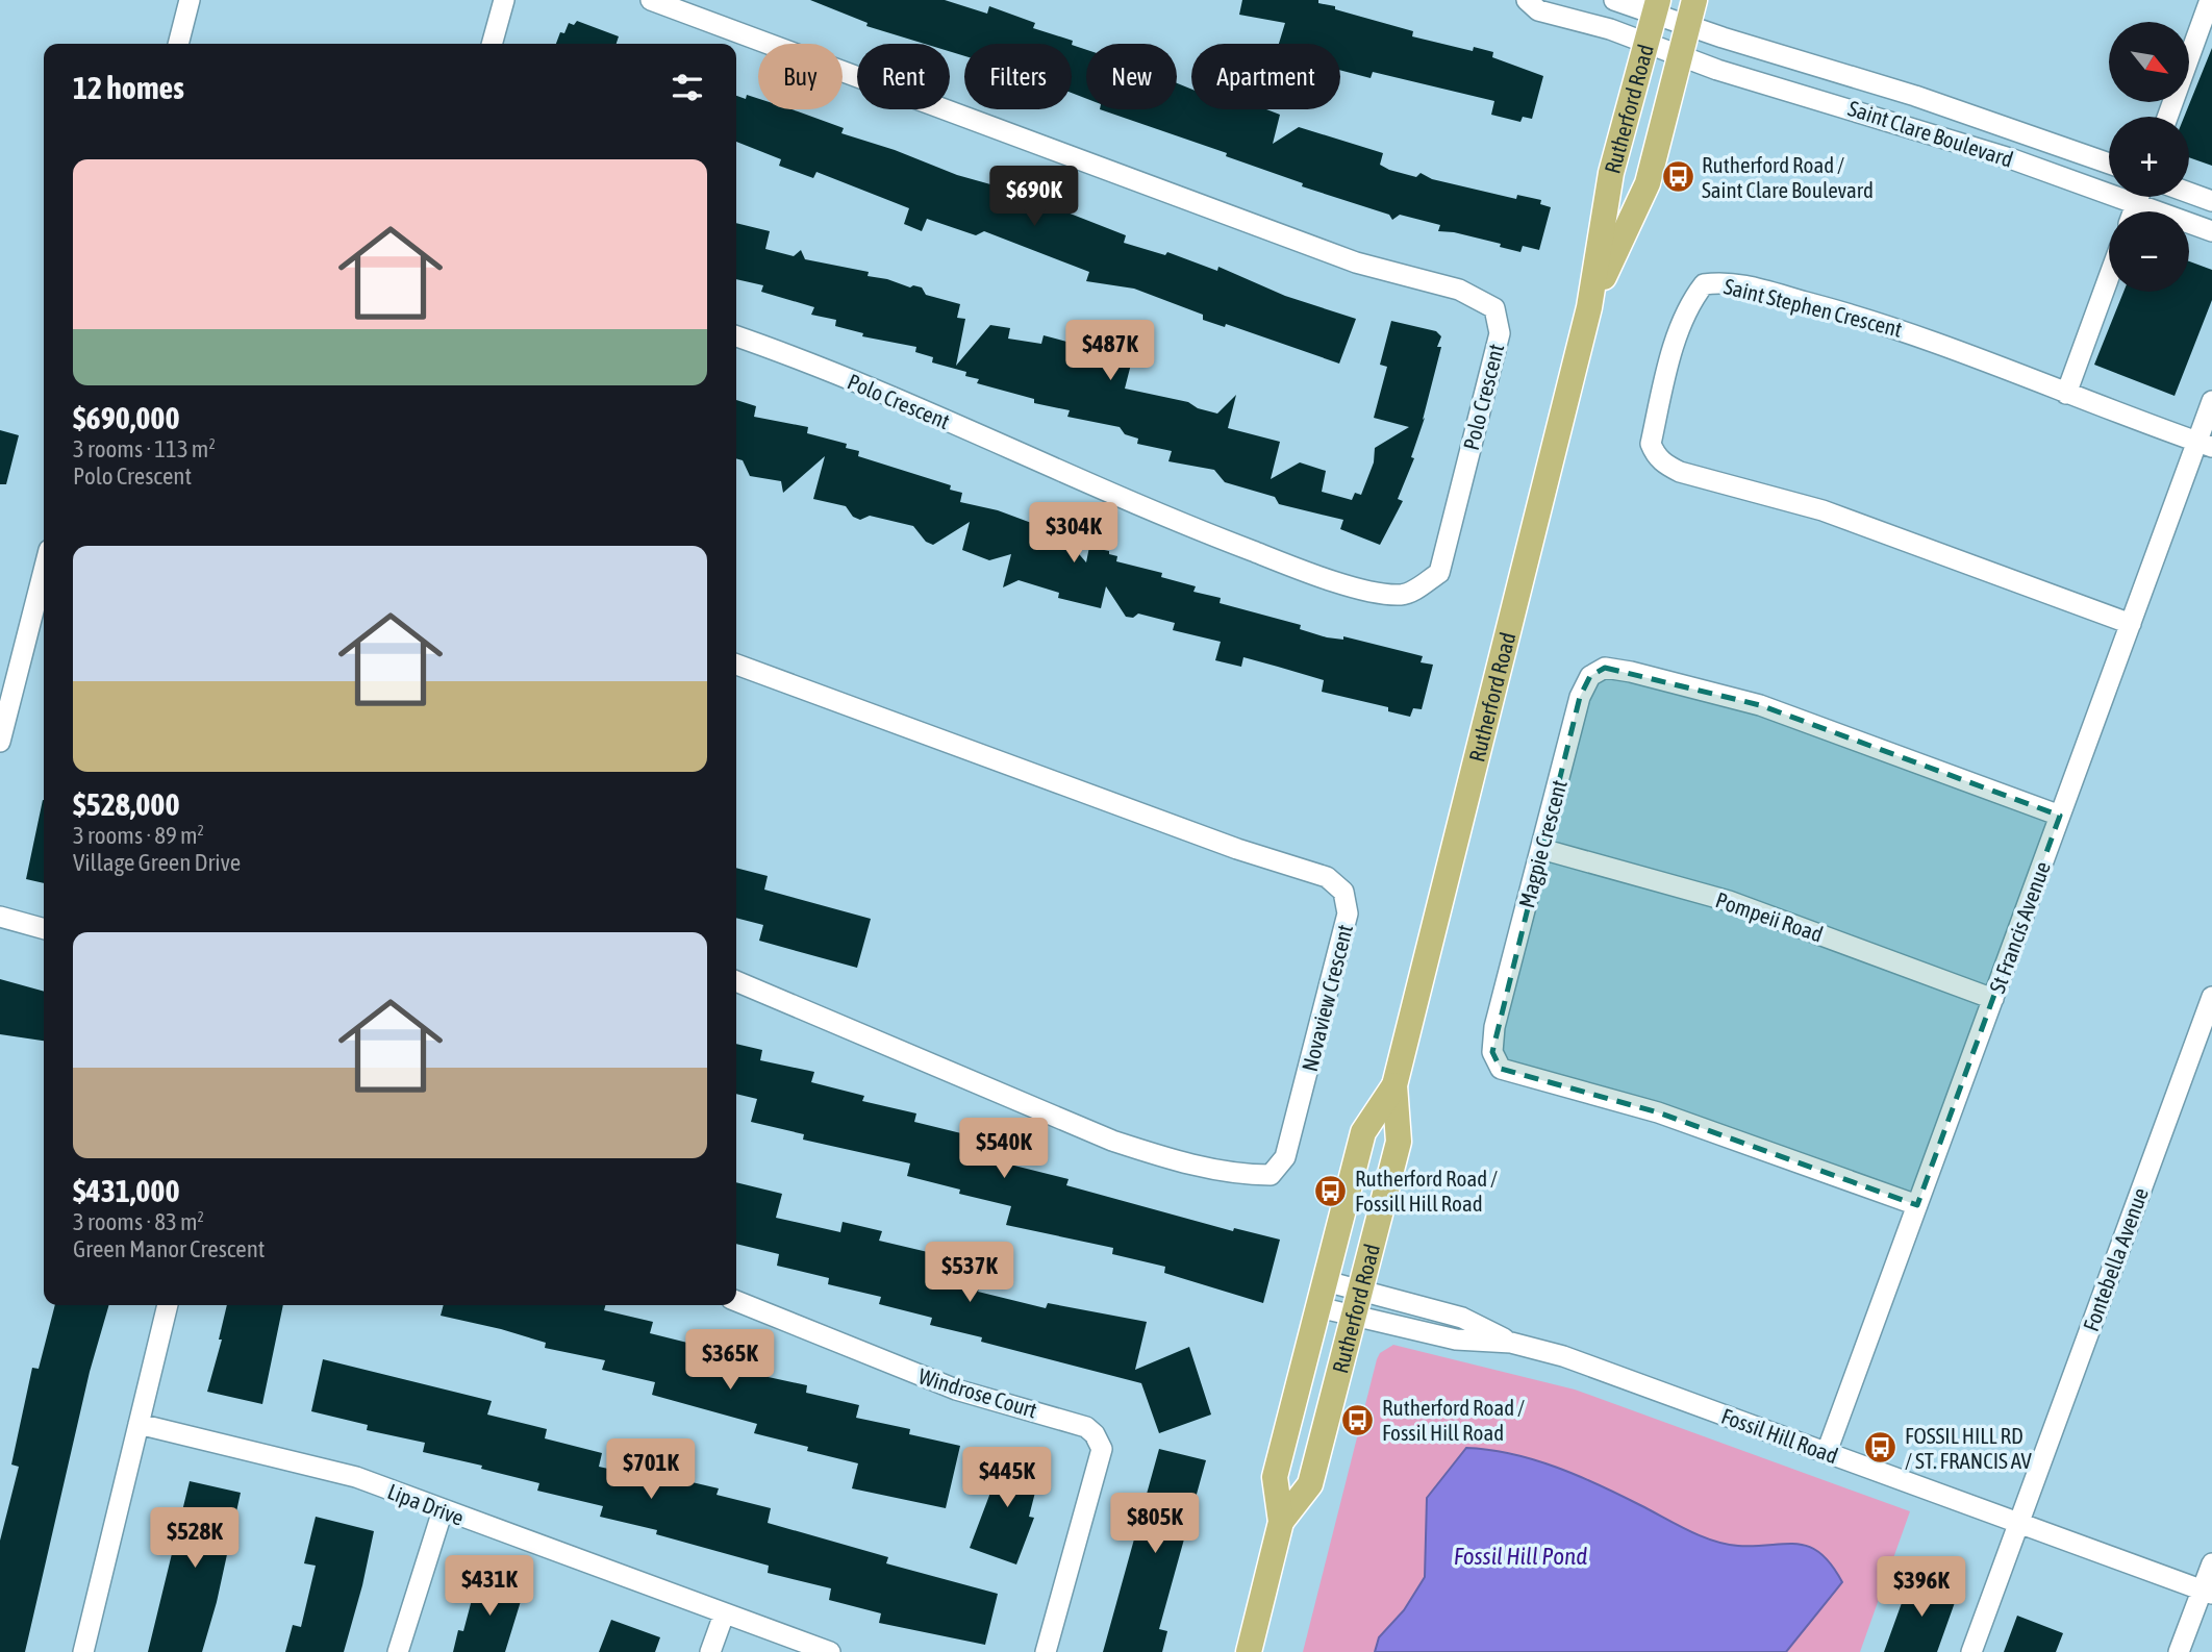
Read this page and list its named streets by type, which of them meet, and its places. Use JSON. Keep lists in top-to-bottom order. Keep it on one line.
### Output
{"streets":{"main road":["Rutherford Road"],"street":["Saint Clare Boulevard","Saint Stephen Crescent","Polo Crescent","Magpie Crescent","Pompeii Road","St Francis Avenue","Novaview Crescent","Fontebella Avenue","Windrose Court","Fossil Hill Road","Lipa Drive"]},"crossings":[["Rutherford Road","Saint Clare Boulevard"],["Rutherford Road","Fossil Hill Road"],["Saint Stephen Crescent","St Francis Avenue"],["Magpie Crescent","Pompeii Road"],["Magpie Crescent","St Francis Avenue"],["Pompeii Road","St Francis Avenue"],["St Francis Avenue","Fossil Hill Road"],["Fontebella Avenue","Fossil Hill Road"]],"water":["Fossil Hill Pond"],"places":{"bus stop":["Rutherford Road / Saint Clare Boulevard","Rutherford Road / Fossill Hill Road","Rutherford Road / Fossil Hill Road","FOSSIL HILL RD / ST. FRANCIS AV"]},"north":"bottom right","page":{"map_buttons":["+","−"],"chip":["Buy","Rent","Filters","New","Apartment"],"heading":"12 homes","list":[{"name":"$690,000","note":"3 rooms · 113 m² · Polo Crescent"},{"name":"$528,000","note":"3 rooms · 89 m² · Village Green Drive"},{"name":"$431,000","note":"3 rooms · 83 m² · Green Manor Crescent"}],"price":["$690K","$487K","$304K","$540K","$537K","$365K","$701K","$445K","$805K","$528K","$431K","$396K"]}}
